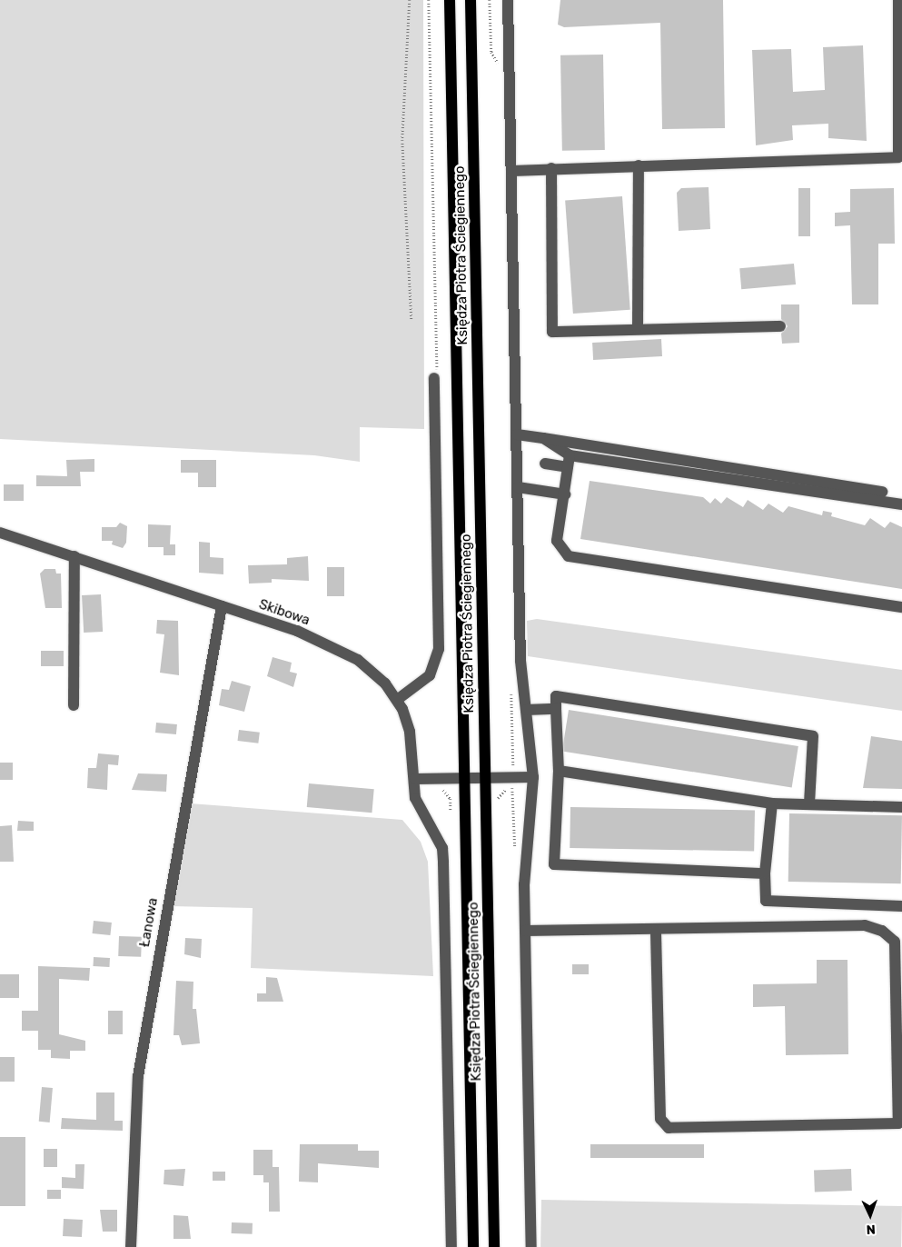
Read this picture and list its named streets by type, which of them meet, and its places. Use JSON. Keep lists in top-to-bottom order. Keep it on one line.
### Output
{"streets":{"main road":["Księdza Piotra Ściegiennego"],"street":["Skibowa","Łanowa"]},"crossings":[["Skibowa","Łanowa"]],"north":"bottom"}
